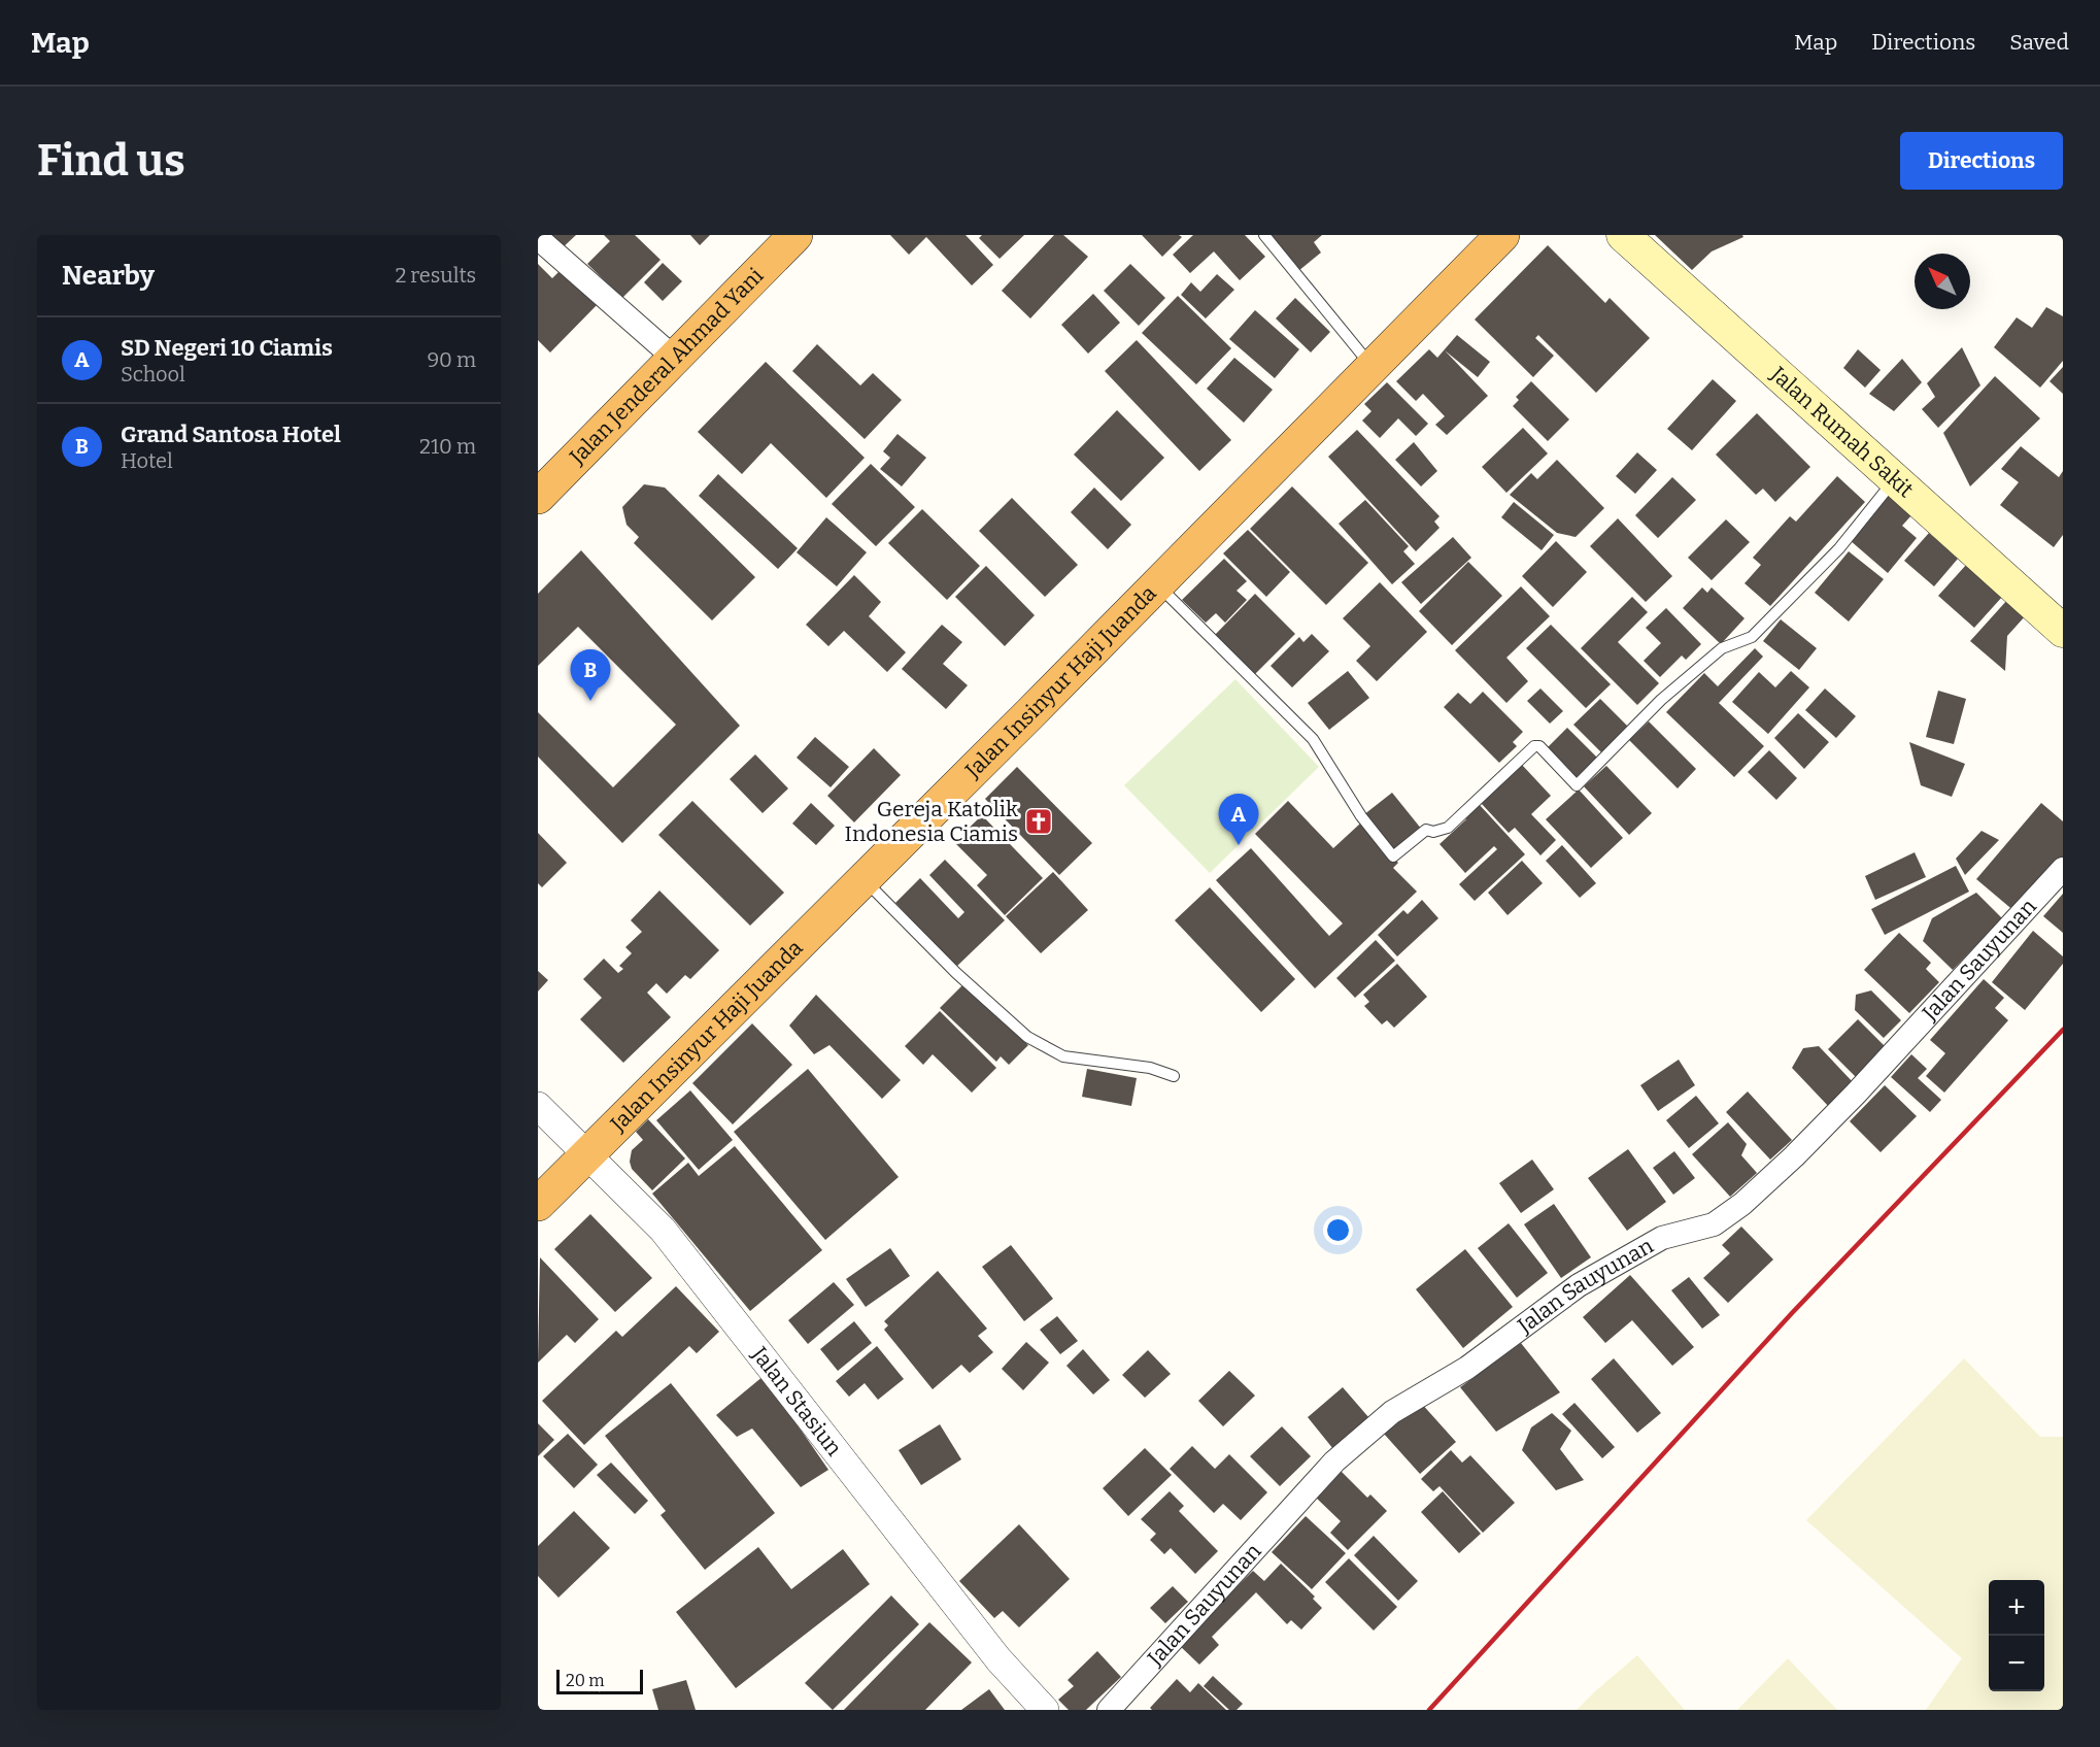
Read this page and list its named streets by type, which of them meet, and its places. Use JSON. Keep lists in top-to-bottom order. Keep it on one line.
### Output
{"streets":{"highway":["Jalan Jenderal Ahmad Yani","Jalan Insinyur Haji Juanda"],"main road":["Jalan Rumah Sakit"],"street":["Jalan Sauyunan","Jalan Stasiun"]},"crossings":[["Jalan Insinyur Haji Juanda","Jalan Stasiun"]],"places":{"church":["Gereja Katolik Indonesia Ciamis"]},"scale_bar":"20 m","north":"top left","page":{"header":"Map","nav":["Map","Directions","Saved"],"buttons":"Directions","title":"Find us","heading":["Nearby","2 results"],"list":[{"mark":"A","name":"SD Negeri 10 Ciamis","note":"School","value":"90 m"},{"mark":"B","name":"Grand Santosa Hotel","note":"Hotel","value":"210 m"}],"pins":["B","A"],"map_buttons":["+","−"],"scale":"20 m"}}
